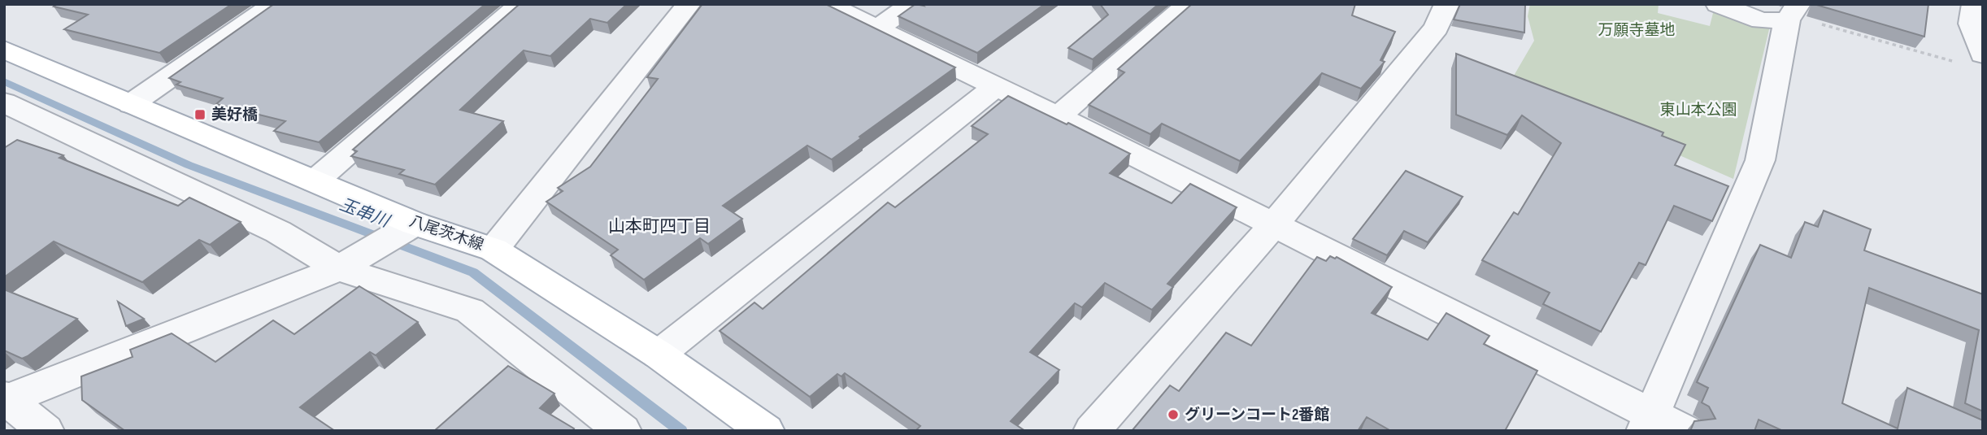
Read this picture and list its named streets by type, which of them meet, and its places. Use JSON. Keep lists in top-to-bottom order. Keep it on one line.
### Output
{"streets":{"main road":["八尾茨木線"]},"districts":["山本町四丁目"],"water":["玉串川"],"parks":["万願寺墓地","東山本公園"],"places":{"transit":["美好橋"],"other":["グリーンコート2番館"]}}
